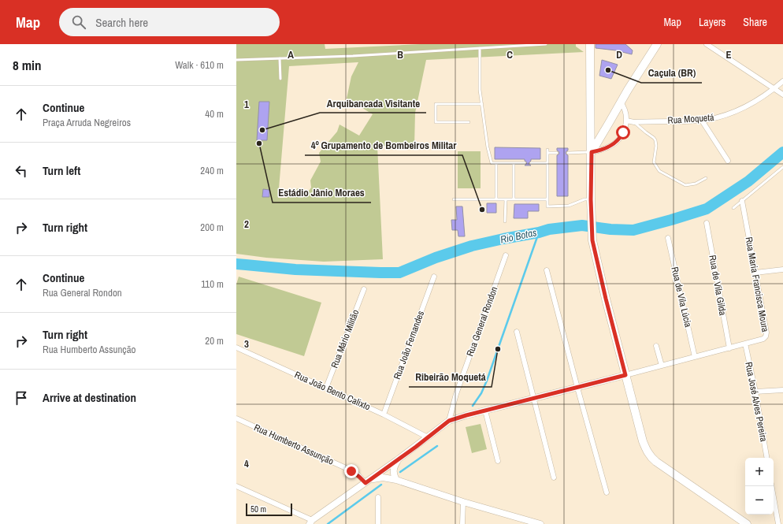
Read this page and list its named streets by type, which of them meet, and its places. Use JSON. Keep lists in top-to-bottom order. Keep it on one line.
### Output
{"streets":{"street":["Rua Moquetá","Rua Maria Francisca Moura","Rua de Vila Gilda","Rua de Vila Lúcia","Rua General Rondon","Rua Mário Militão","Rua João Fernandes","Rua João Bento Calixto","Rua José Alves Pereira","Rua Humberto Assunção"]},"crossings":[["Rua Maria Francisca Moura","Rua de Vila Gilda"],["Rua Maria Francisca Moura","Rua de Vila Lúcia"],["Rua Maria Francisca Moura","Rua José Alves Pereira"],["Rua Mário Militão","Rua João Bento Calixto"],["Rua João Fernandes","Rua João Bento Calixto"]],"water":["Rio Botas"],"places":["Caçula (BR)","Arquibancada Visitante","Estádio Jânio Moraes","4º Grupamento de Bombeiros Militar","Ribeirão Moquetá"],"scale_bar":"50 m","page":{"header":"Map","search":"Search here","nav":["Map","Layers","Share"],"heading":["8 min","Walk · 610 m"],"list":[["Continue","Praça Arruda Negreiros","40 m"],["Turn left","240 m"],["Turn right","200 m"],["Continue","Rua General Rondon","110 m"],["Turn right","Rua Humberto Assunção","20 m"],"Arrive at destination"],"map_buttons":["+","−"],"scale":"50 m"},"grid":{"columns":["A","B","C","D","E"],"rows":["1","2","3","4"]}}
